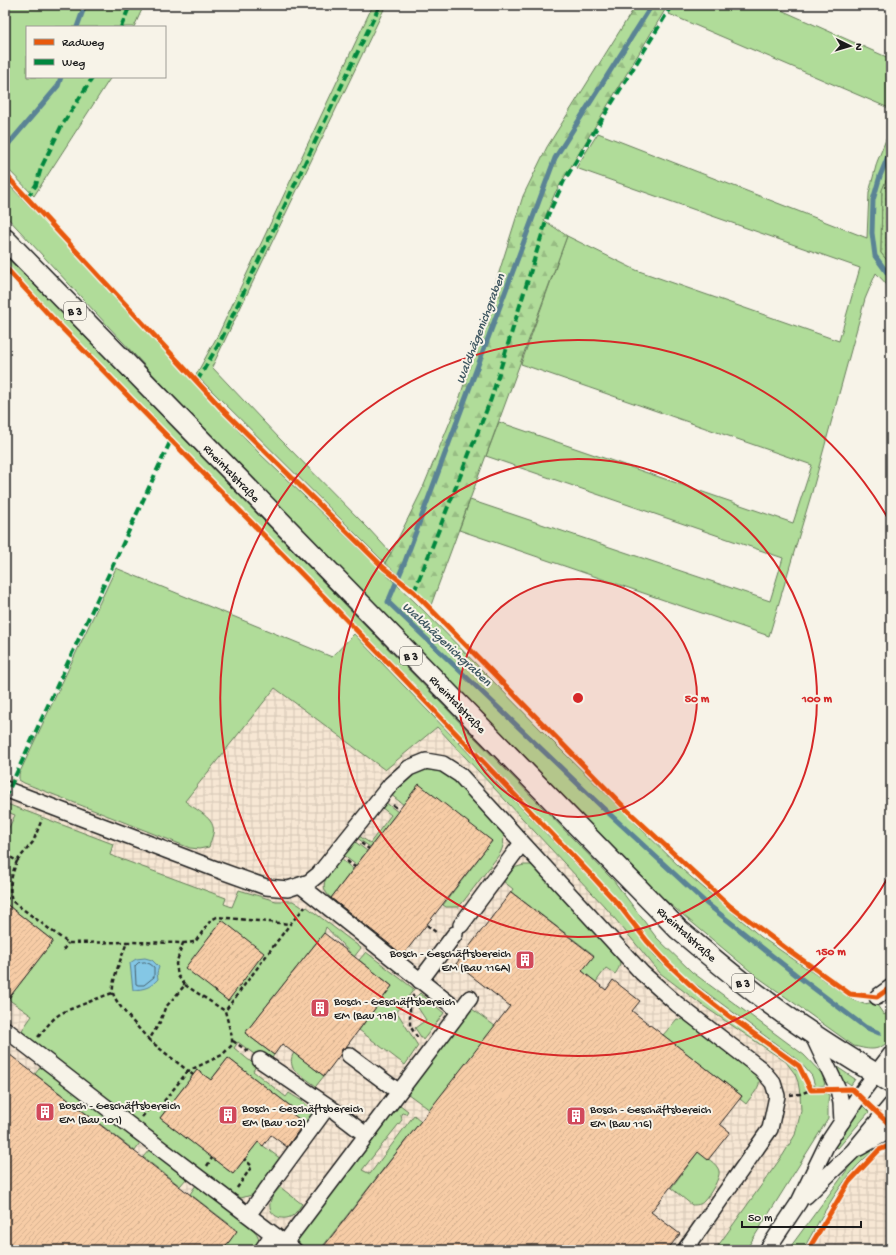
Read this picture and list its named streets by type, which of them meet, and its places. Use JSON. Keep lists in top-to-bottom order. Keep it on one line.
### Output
{"streets":{"main road":["B 3","Rheintalstraße"]},"water":["Waldhägenichgraben"],"places":{"building":["Bosch - Geschäftsbereich EM (Bau 116A)","Bosch - Geschäftsbereich EM (Bau 118)","Bosch - Geschäftsbereich EM (Bau 101)","Bosch - Geschäftsbereich EM (Bau 102)","Bosch - Geschäftsbereich EM (Bau 116)"]},"legend":["Radweg","Weg"],"scale_bar":"50 m","north":"right","rings":["50 m","100 m","150 m"]}
